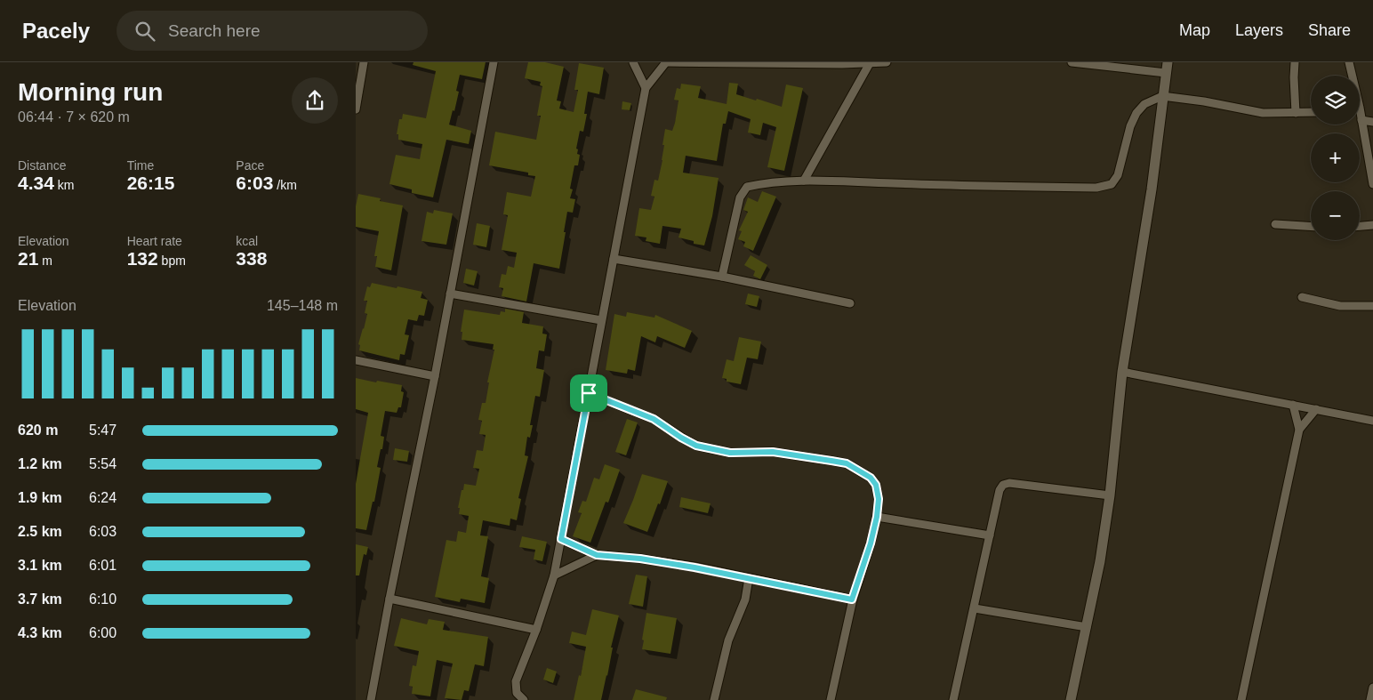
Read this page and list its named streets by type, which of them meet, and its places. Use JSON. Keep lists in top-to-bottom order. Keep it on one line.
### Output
{"page":{"header":"Pacely","search":"Search here","nav":["Map","Layers","Share"],"heading":["Morning run","06:44 · 7 × 620 m"],"map_buttons":["+","−"],"stats":[["Distance","4.34 km"],["Time","26:15"],["Pace","6:03 /km"],["Elevation","21 m"],["Heart rate","132 bpm"],["kcal","338"]],"chart":["Elevation","145–148 m"],"list":[{"name":"620 m","note":"5:47"},{"name":"1.2 km","note":"5:54"},{"name":"1.9 km","note":"6:24"},{"name":"2.5 km","note":"6:03"},{"name":"3.1 km","note":"6:01"},{"name":"3.7 km","note":"6:10"},{"name":"4.3 km","note":"6:00"}]}}
